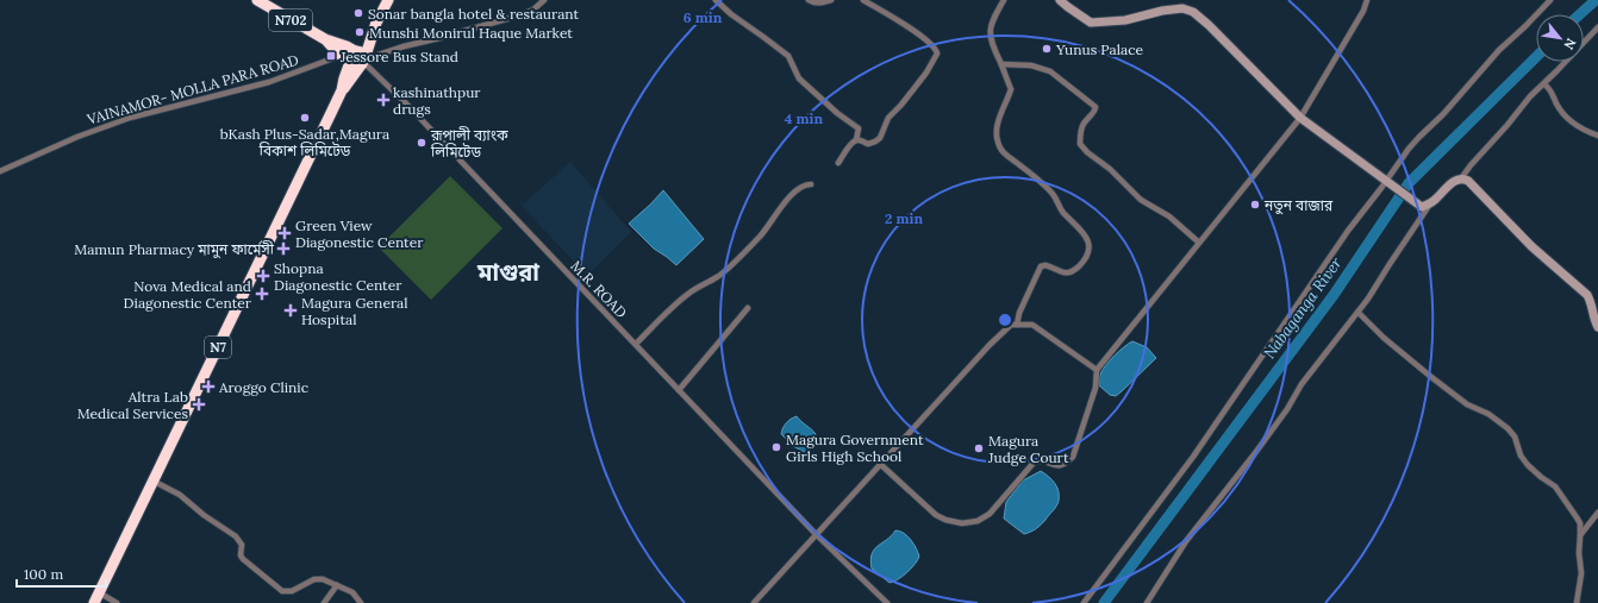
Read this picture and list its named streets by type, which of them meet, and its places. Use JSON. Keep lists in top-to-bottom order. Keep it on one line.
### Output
{"streets":{"highway":["N702","N7"],"street":["VAINAMOR- MOLLA PARA ROAD","M.R. ROAD"]},"crossings":[["N702","VAINAMOR- MOLLA PARA ROAD"],["N702","M.R. ROAD"],["N702","N7"],["VAINAMOR- MOLLA PARA ROAD","M.R. ROAD"],["VAINAMOR- MOLLA PARA ROAD","N7"],["M.R. ROAD","N7"]],"districts":["মাগুরা"],"water":["Nabaganga River"],"places":{"other":["Sonar bangla hotel & restaurant","Munshi Monirul Haque Market","Yunus Palace","bKash Plus-Sadar,Magura বিকাশ লিমিটেড","রূপালী ব্যাংক লিমিটেড","নতুন বাজার","Magura Government Girls High School","Magura Judge Court"],"transit":["Jessore Bus Stand"],"health":["kashinathpur drugs","Green View Diagonestic Center","Mamun Pharmacy মামুন ফার্মেসী","Shopna Diagonestic Center","Nova Medical and Diagonestic Center","Magura General Hospital","Aroggo Clinic","Altra Lab Medical Services"]},"scale_bar":"100 m","north":"bottom right","rings":["6 min","4 min","2 min"]}
